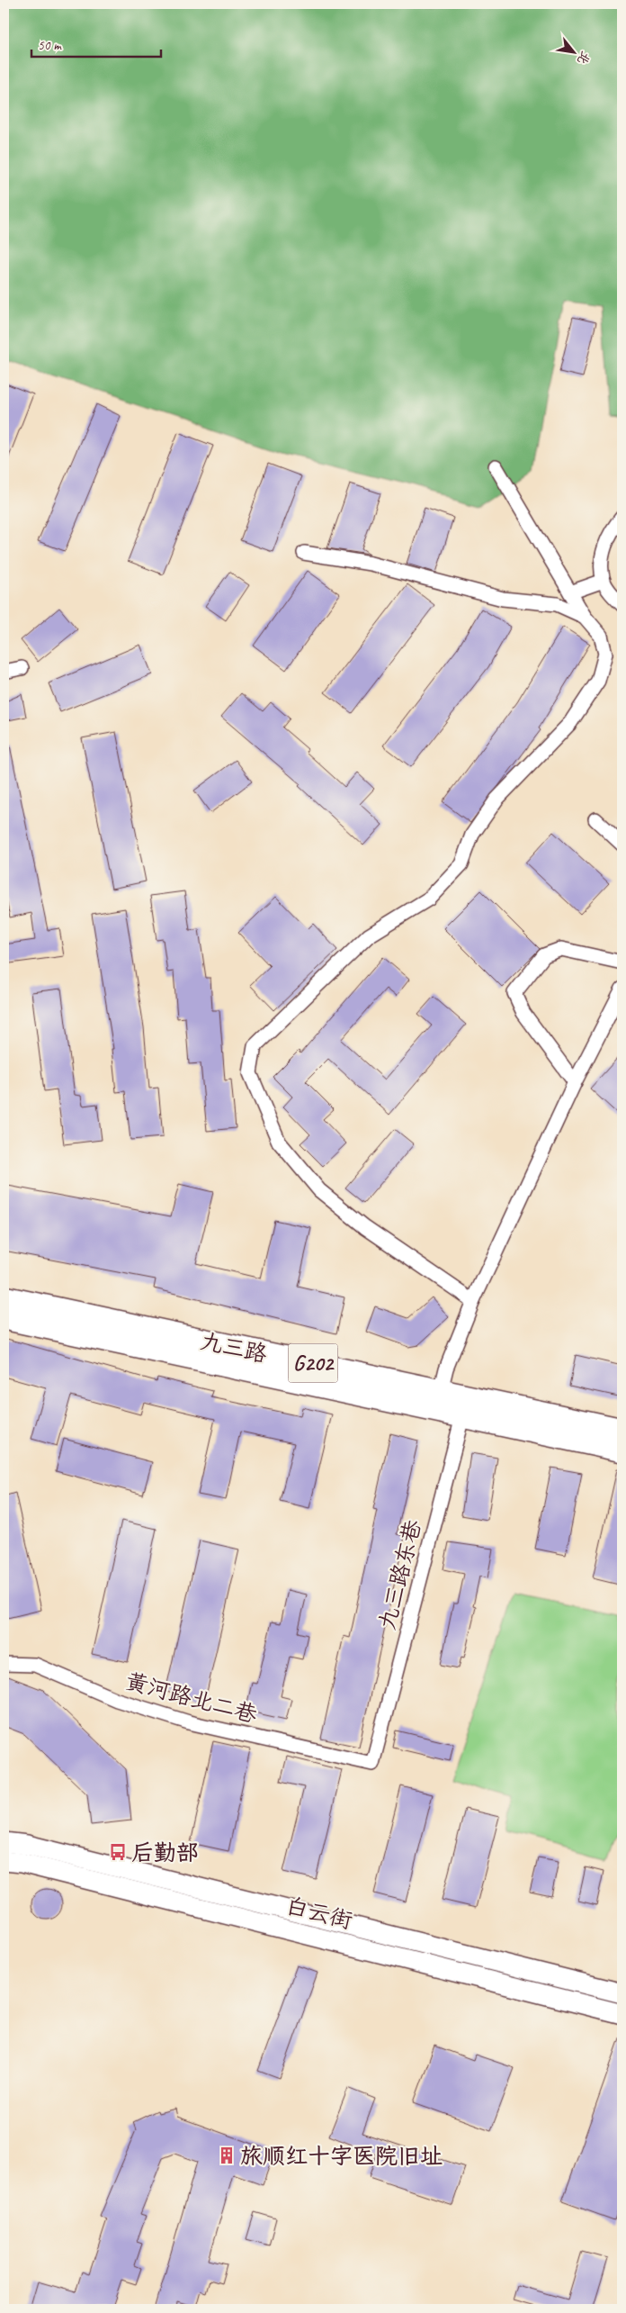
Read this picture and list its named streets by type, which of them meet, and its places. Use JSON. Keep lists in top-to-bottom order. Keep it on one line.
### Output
{"streets":{"highway":["九三路","G202"],"main road":["白云街"],"street":["九三路东巷","黄河路北二巷"]},"crossings":[["九三路","九三路东巷"],["九三路东巷","黄河路北二巷"]],"places":{"bus stop":["后勤部"],"building":["旅顺红十字医院旧址"]},"scale_bar":"50 m","north":"bottom right"}
